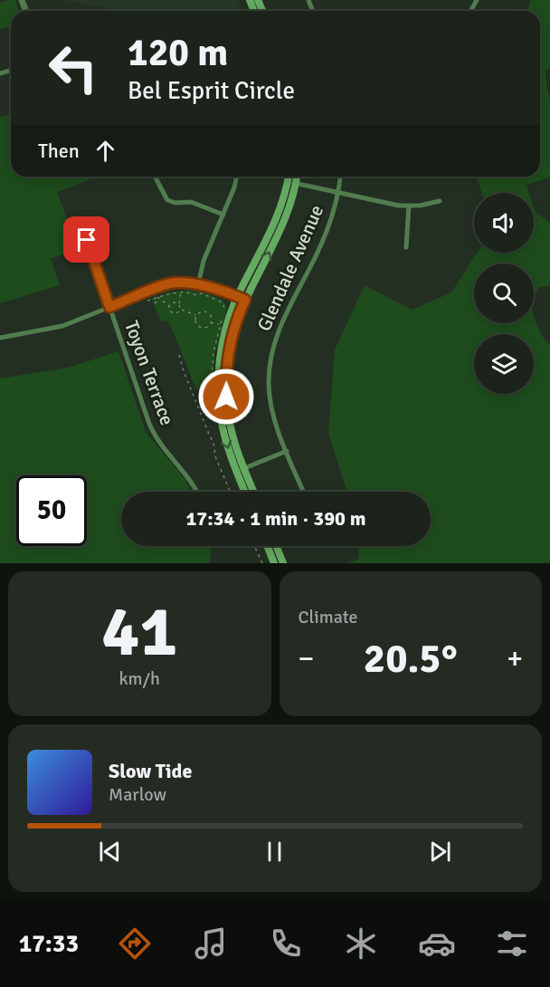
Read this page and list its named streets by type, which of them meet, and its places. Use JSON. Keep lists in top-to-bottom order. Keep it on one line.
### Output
{"streets":{"street":["Glendale Avenue","Toyon Terrace"]},"page":{"turn":["120 m","Bel Esprit Circle"],"then":"Then","limit":"50","trip":"17:34 · 1 min · 390 m","tile":[["41","km/h"],"Climate"],"heat":["−","20.5°","+"],"song":["Slow Tide","Marlow"],"tabs":"17:33"}}
